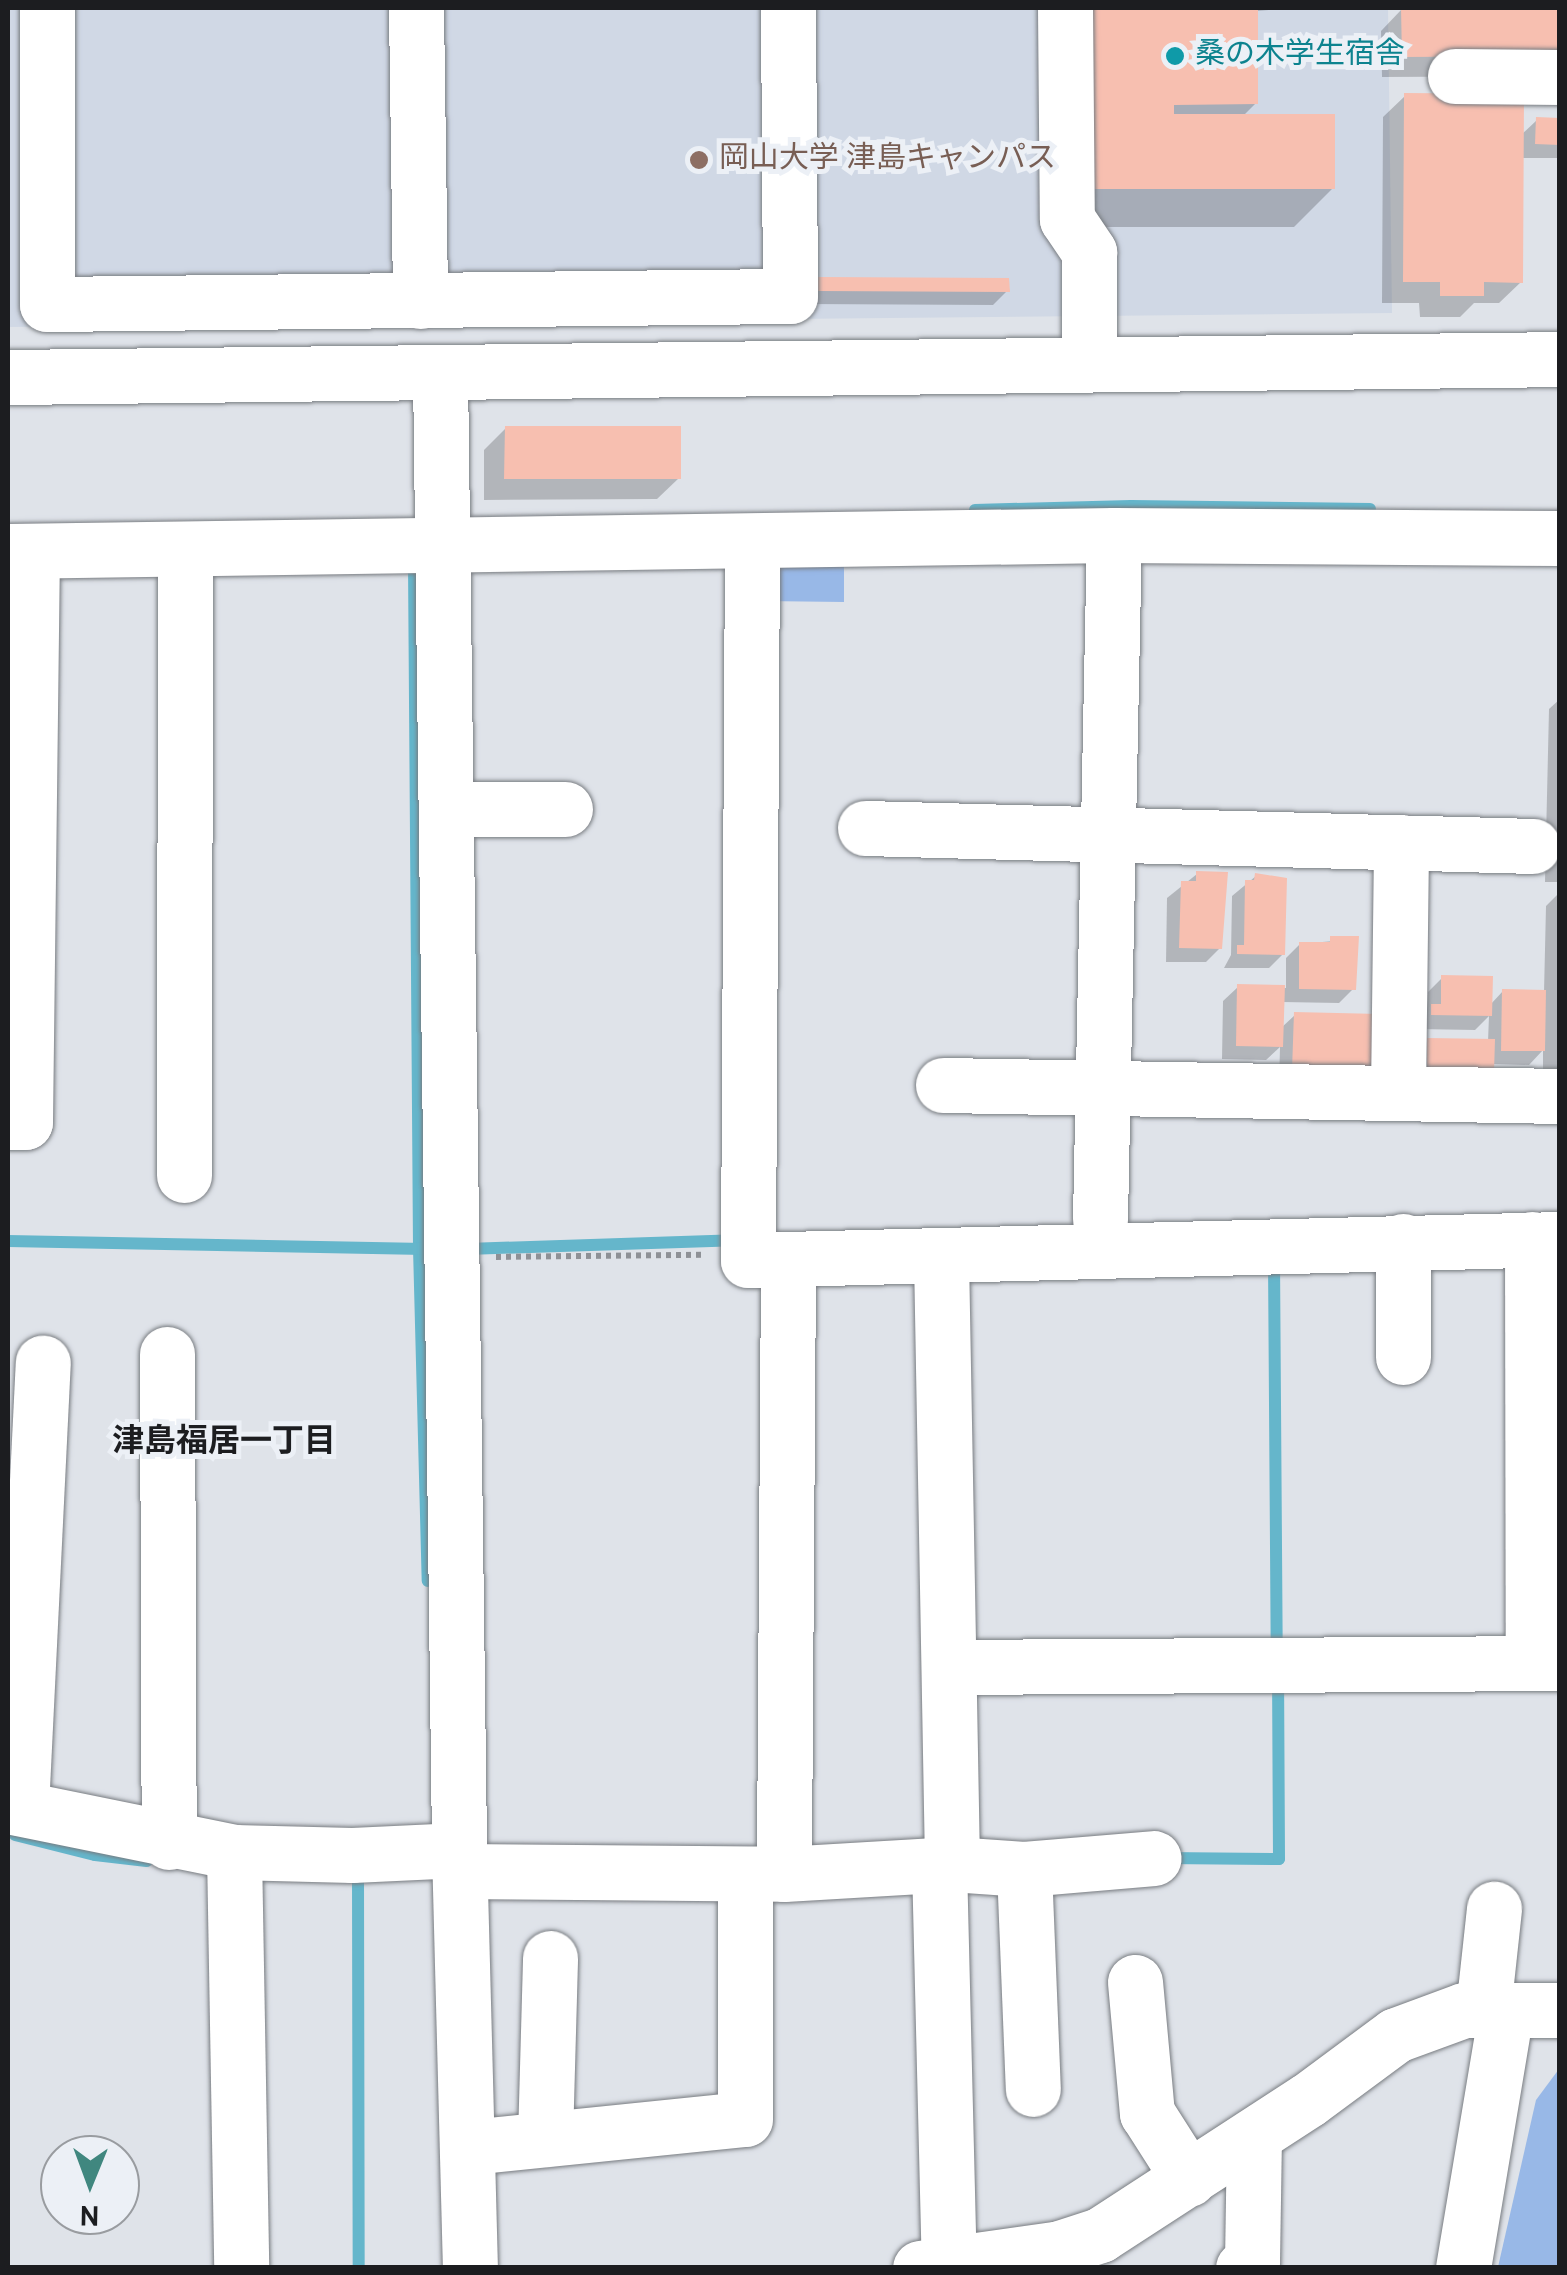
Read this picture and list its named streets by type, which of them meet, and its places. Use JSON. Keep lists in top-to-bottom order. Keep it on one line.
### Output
{"districts":["津島福居一丁目"],"places":["桑の木学生宿舎","岡山大学 津島キャンパス"],"north":"bottom"}
